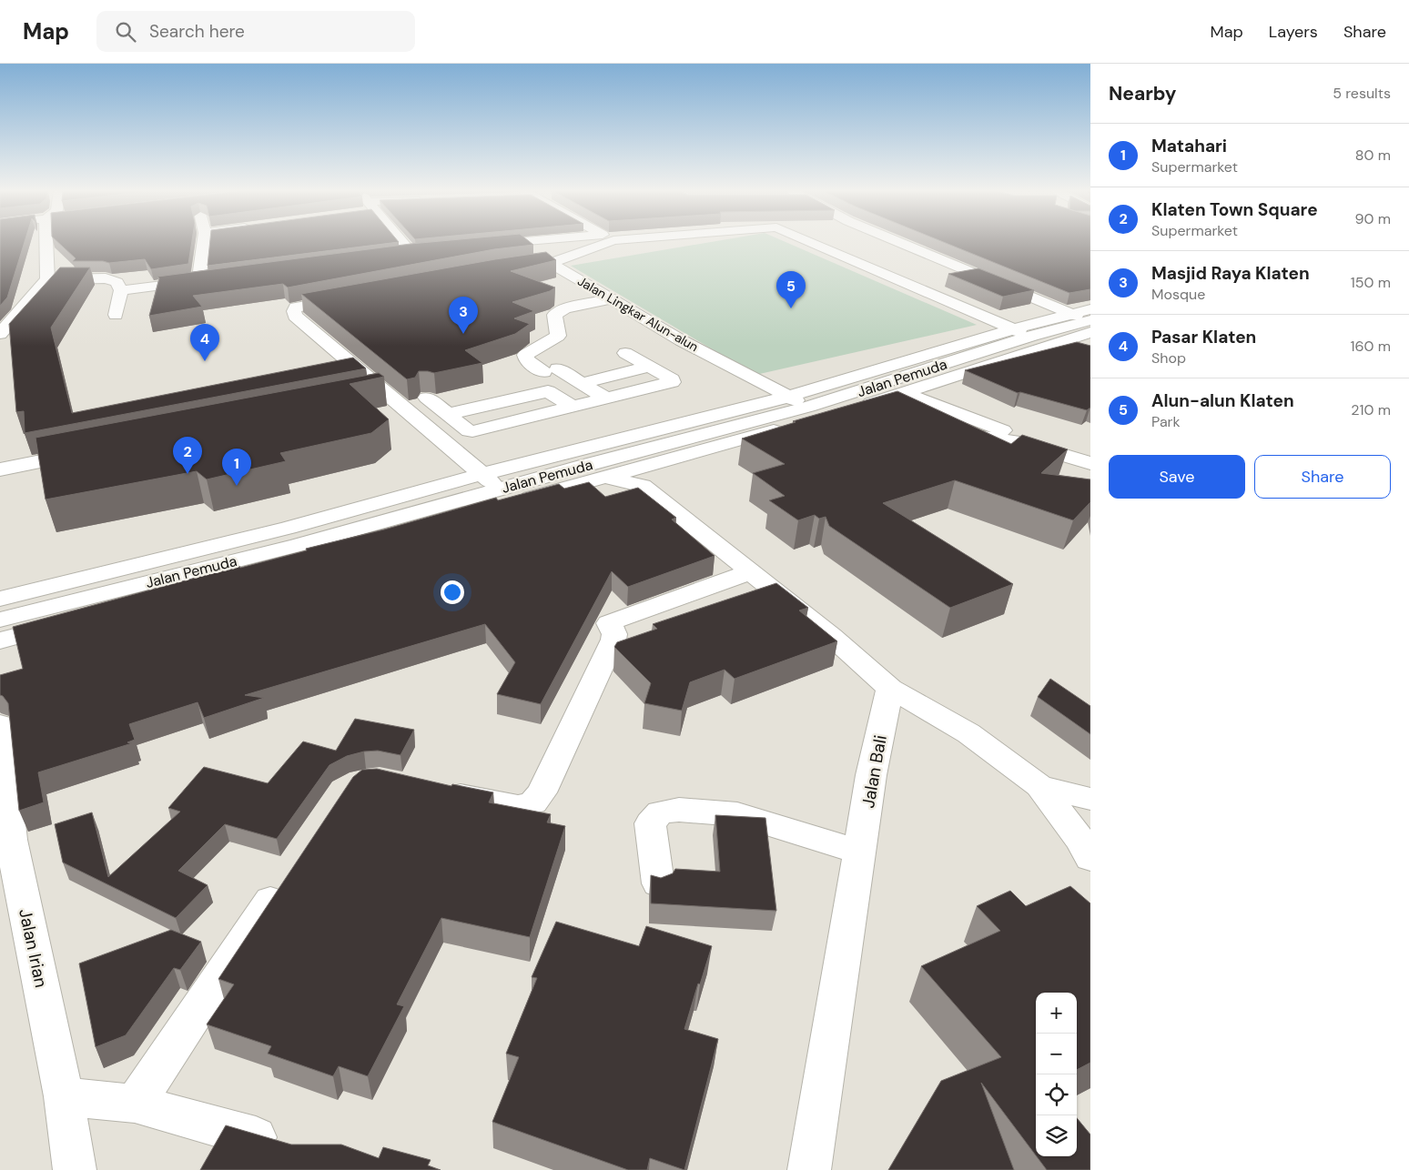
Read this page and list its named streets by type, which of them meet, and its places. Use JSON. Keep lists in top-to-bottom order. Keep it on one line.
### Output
{"streets":{"street":["Jalan Lingkar Alun-alun","Jalan Pemuda","Jalan Bali","Jalan Irian"]},"crossings":[["Jalan Lingkar Alun-alun","Jalan Pemuda"]],"page":{"header":"Map","search":"Search here","nav":["Map","Layers","Share"],"heading":["Nearby","5 results"],"list":[{"mark":"1","name":"Matahari","note":"Supermarket","value":"80 m"},{"mark":"2","name":"Klaten Town Square","note":"Supermarket","value":"90 m"},{"mark":"3","name":"Masjid Raya Klaten","note":"Mosque","value":"150 m"},{"mark":"4","name":"Pasar Klaten","note":"Shop","value":"160 m"},{"mark":"5","name":"Alun-alun Klaten","note":"Park","value":"210 m"}],"pins":["5","3","4","2","1"],"buttons":["Save","Share"],"map_buttons":["+","−"]}}
